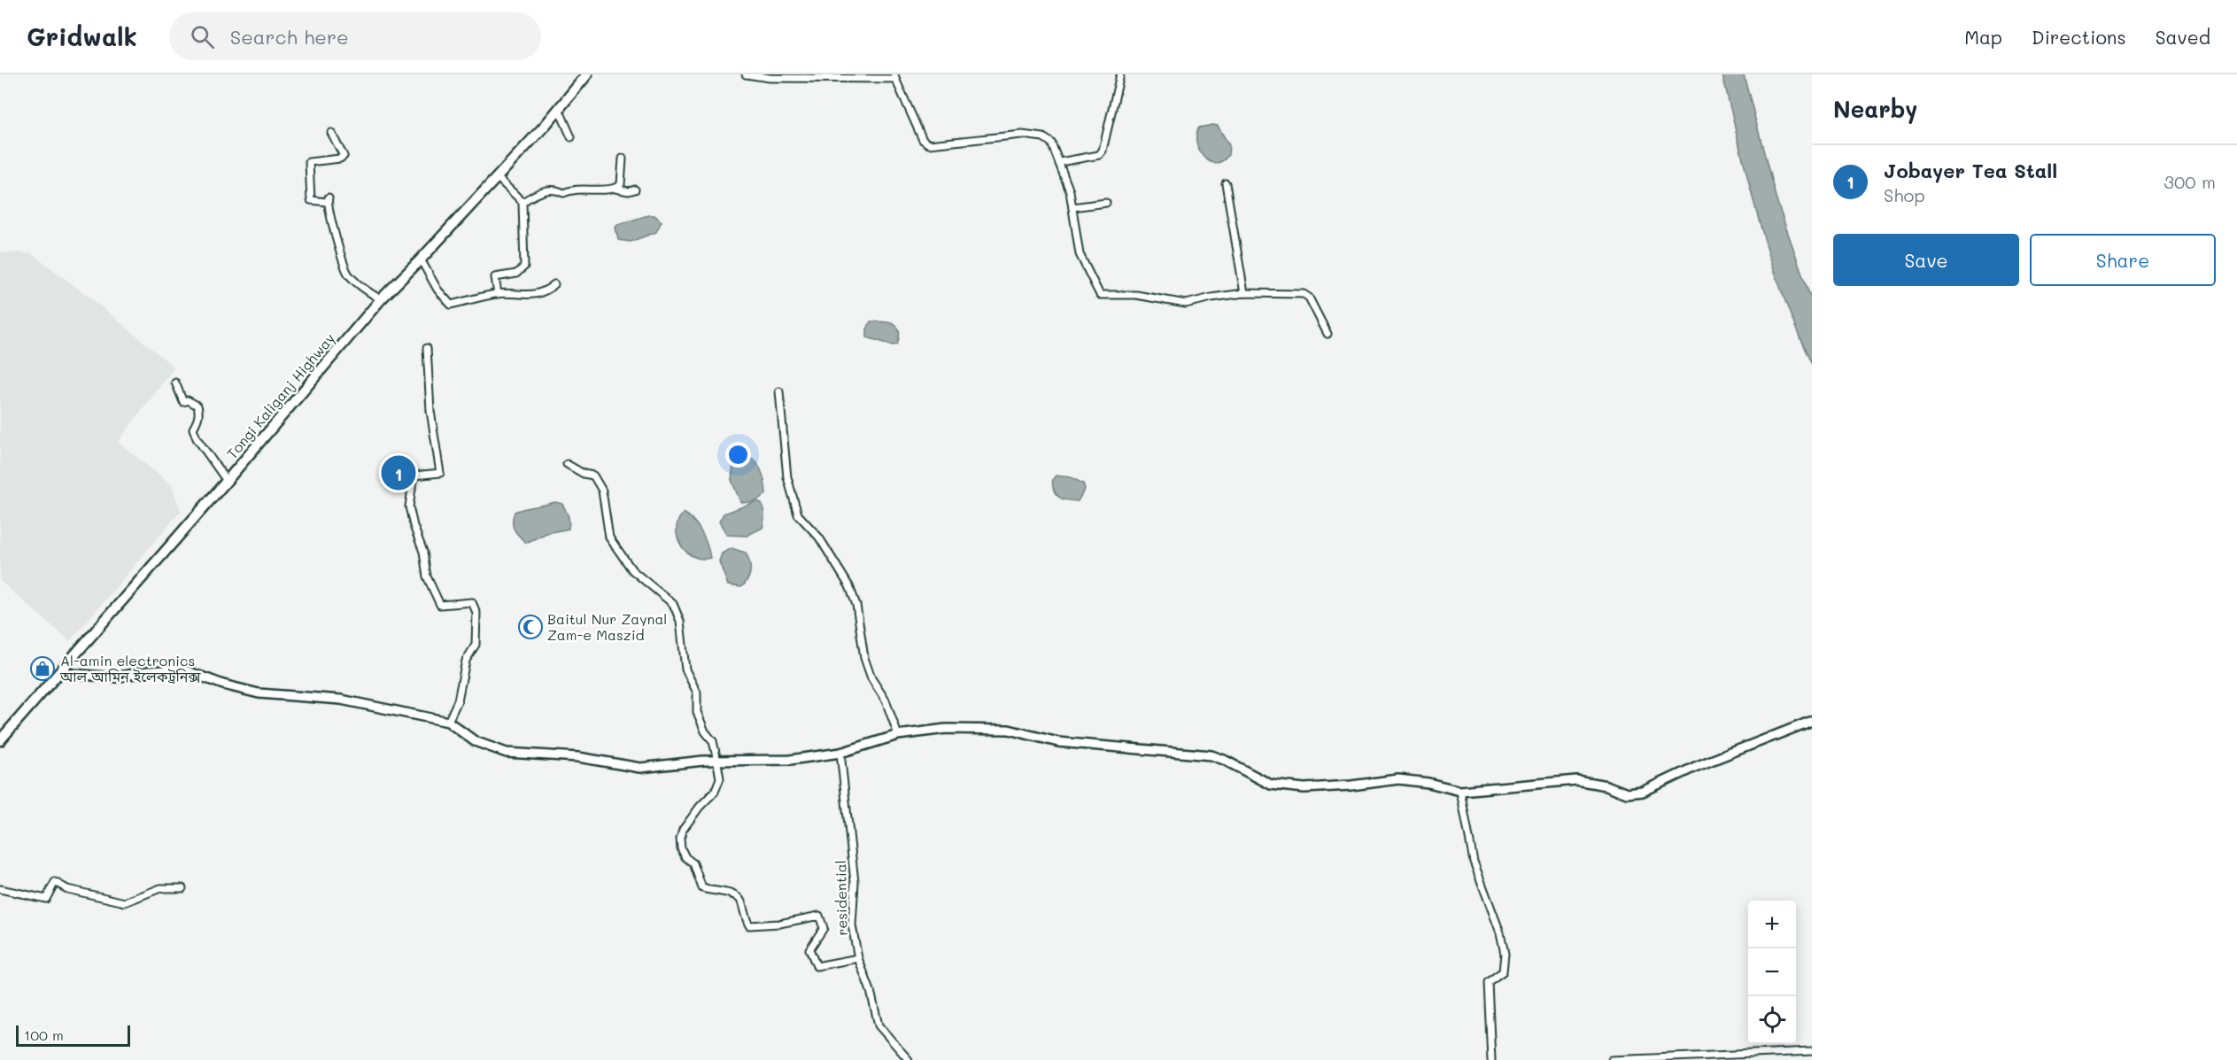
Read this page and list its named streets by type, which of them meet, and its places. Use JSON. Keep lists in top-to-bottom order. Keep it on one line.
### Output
{"streets":{"main road":["Tongi Kaliganj Highway"],"street":["residential"]},"places":{"mosque":["Baitul Nur Zaynal Zam-e Maszid"],"shop":["Al-amin electronics আল আমিন ইলেকট্রনিক্স"]},"scale_bar":"100 m","page":{"header":"Gridwalk","search":"Search here","nav":["Map","Directions","Saved"],"heading":"Nearby","list":[{"mark":"1","name":"Jobayer Tea Stall","note":"Shop","value":"300 m"}],"buttons":["Save","Share"],"pins":"1","map_buttons":["+","−"],"scale":"100 m"}}
